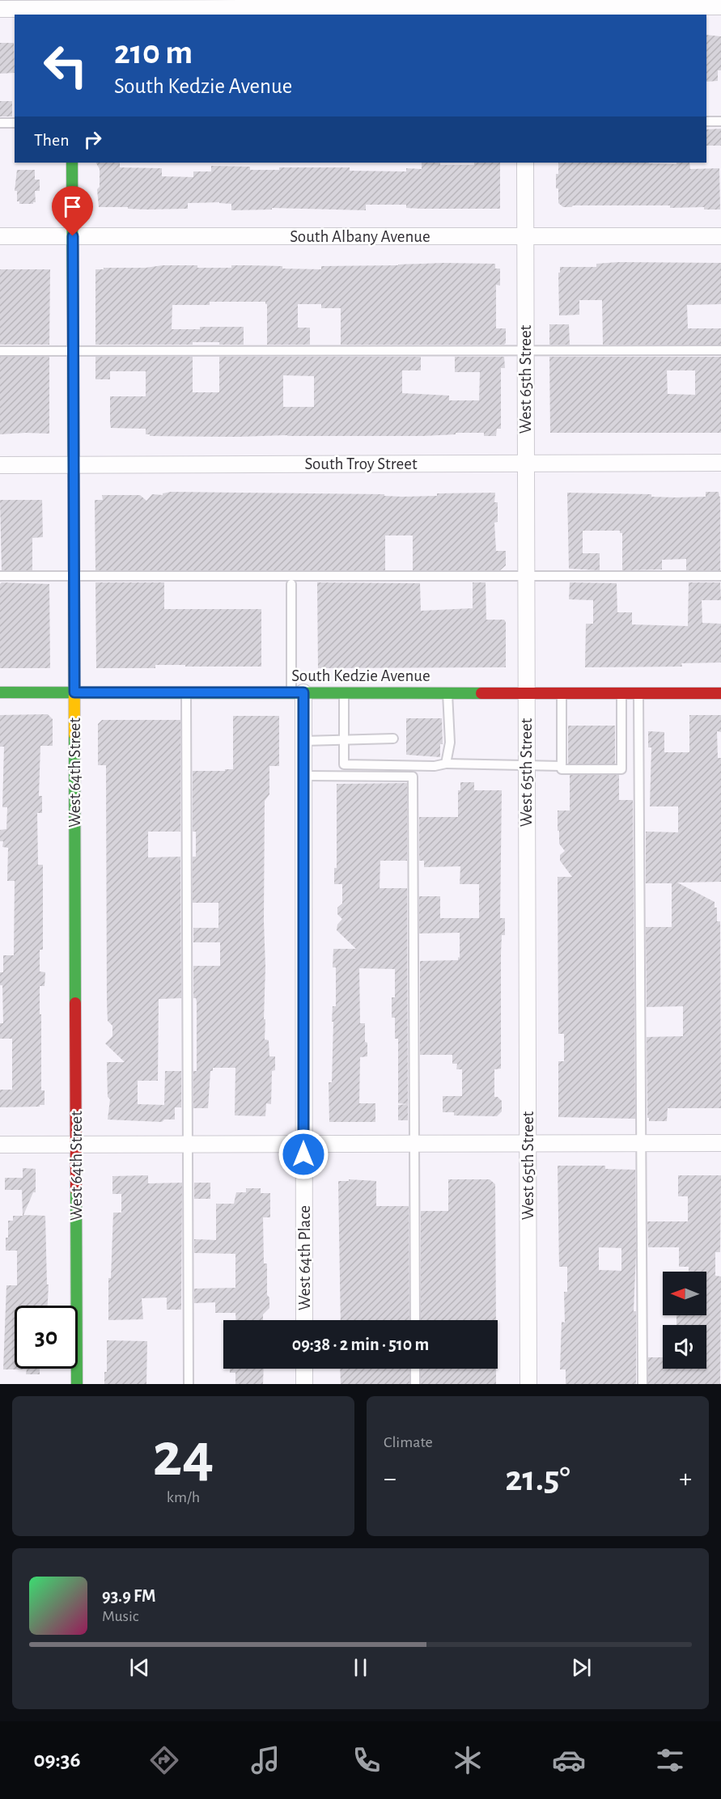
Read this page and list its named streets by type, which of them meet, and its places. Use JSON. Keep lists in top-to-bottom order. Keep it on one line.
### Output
{"streets":{"street":["South Albany Avenue","West 65th Street","South Troy Street","South Kedzie Avenue","West 64th Street","West 64th Place"]},"crossings":[["South Albany Avenue","West 65th Street"],["South Albany Avenue","West 64th Street"],["West 65th Street","South Troy Street"],["West 65th Street","South Kedzie Avenue"],["South Troy Street","West 64th Street"],["South Kedzie Avenue","West 64th Street"],["South Kedzie Avenue","West 64th Place"]],"north":"left","page":{"turn":["210 m","South Kedzie Avenue"],"then":"Then","limit":"30","trip":"09:38 · 2 min · 510 m","tile":[["24","km/h"],"Climate"],"heat":["−","21.5°","+"],"song":["93.9 FM","Music"],"tabs":"09:36"}}
